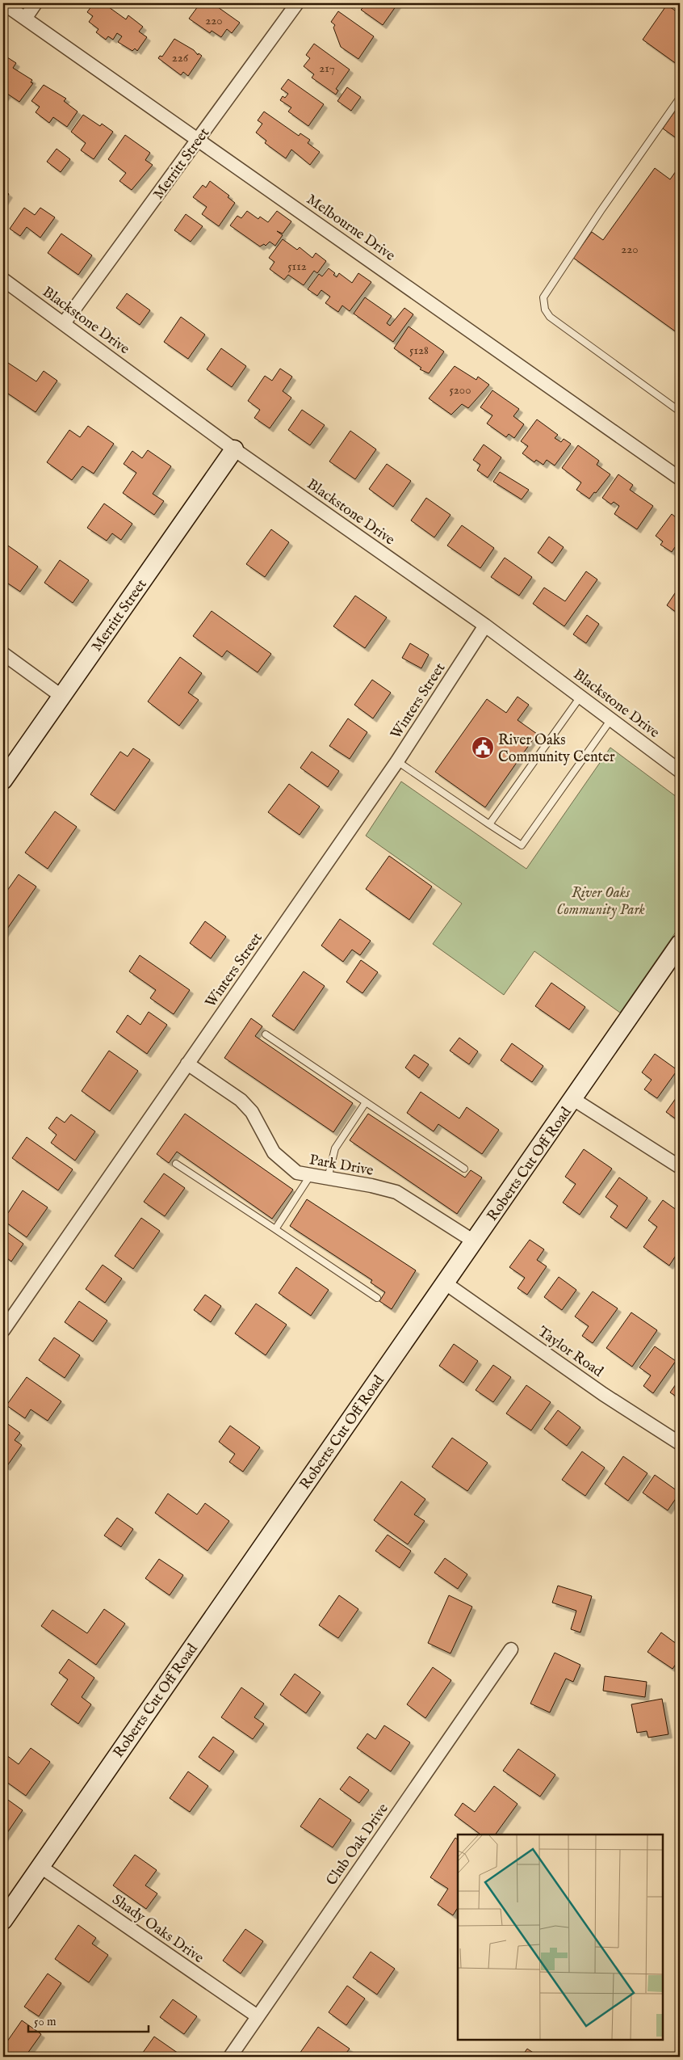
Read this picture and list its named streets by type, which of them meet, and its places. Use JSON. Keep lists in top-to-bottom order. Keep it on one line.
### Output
{"streets":{"street":["Merritt Street","Melbourne Drive","Blackstone Drive","Winters Street","Roberts Cut Off Road","Park Drive","Taylor Road","Club Oak Drive","Shady Oaks Drive"]},"crossings":[["Merritt Street","Melbourne Drive"],["Merritt Street","Blackstone Drive"],["Blackstone Drive","Winters Street"],["Winters Street","Park Drive"],["Roberts Cut Off Road","Park Drive"],["Roberts Cut Off Road","Taylor Road"],["Roberts Cut Off Road","Shady Oaks Drive"],["Club Oak Drive","Shady Oaks Drive"]],"parks":["River Oaks Community Park"],"places":{"public building":["River Oaks Community Center"]},"house_numbers":["220","226","217","220","5112","5128","5200"],"scale_bar":"50 m"}
